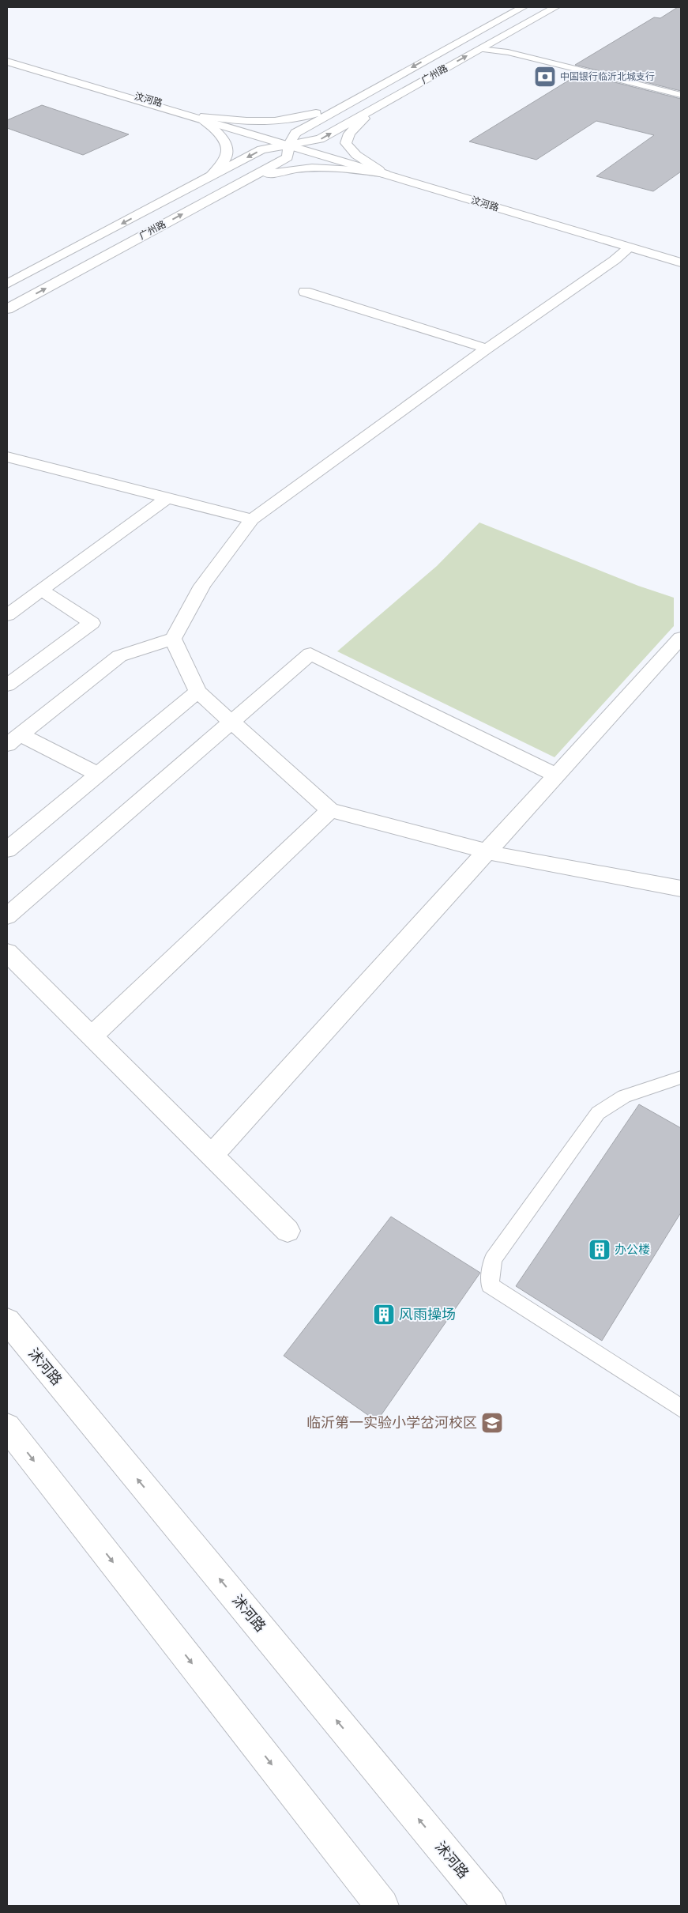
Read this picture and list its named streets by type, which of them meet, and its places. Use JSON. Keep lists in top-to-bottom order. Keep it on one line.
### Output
{"streets":{"street":["广州路","汶河路","沭河路"]},"crossings":[["广州路","汶河路"]],"places":{"bank":["中国银行临沂北城支行"],"building":["办公楼","风雨操场"],"school or university":["临沂第一实验小学岔河校区"]}}
